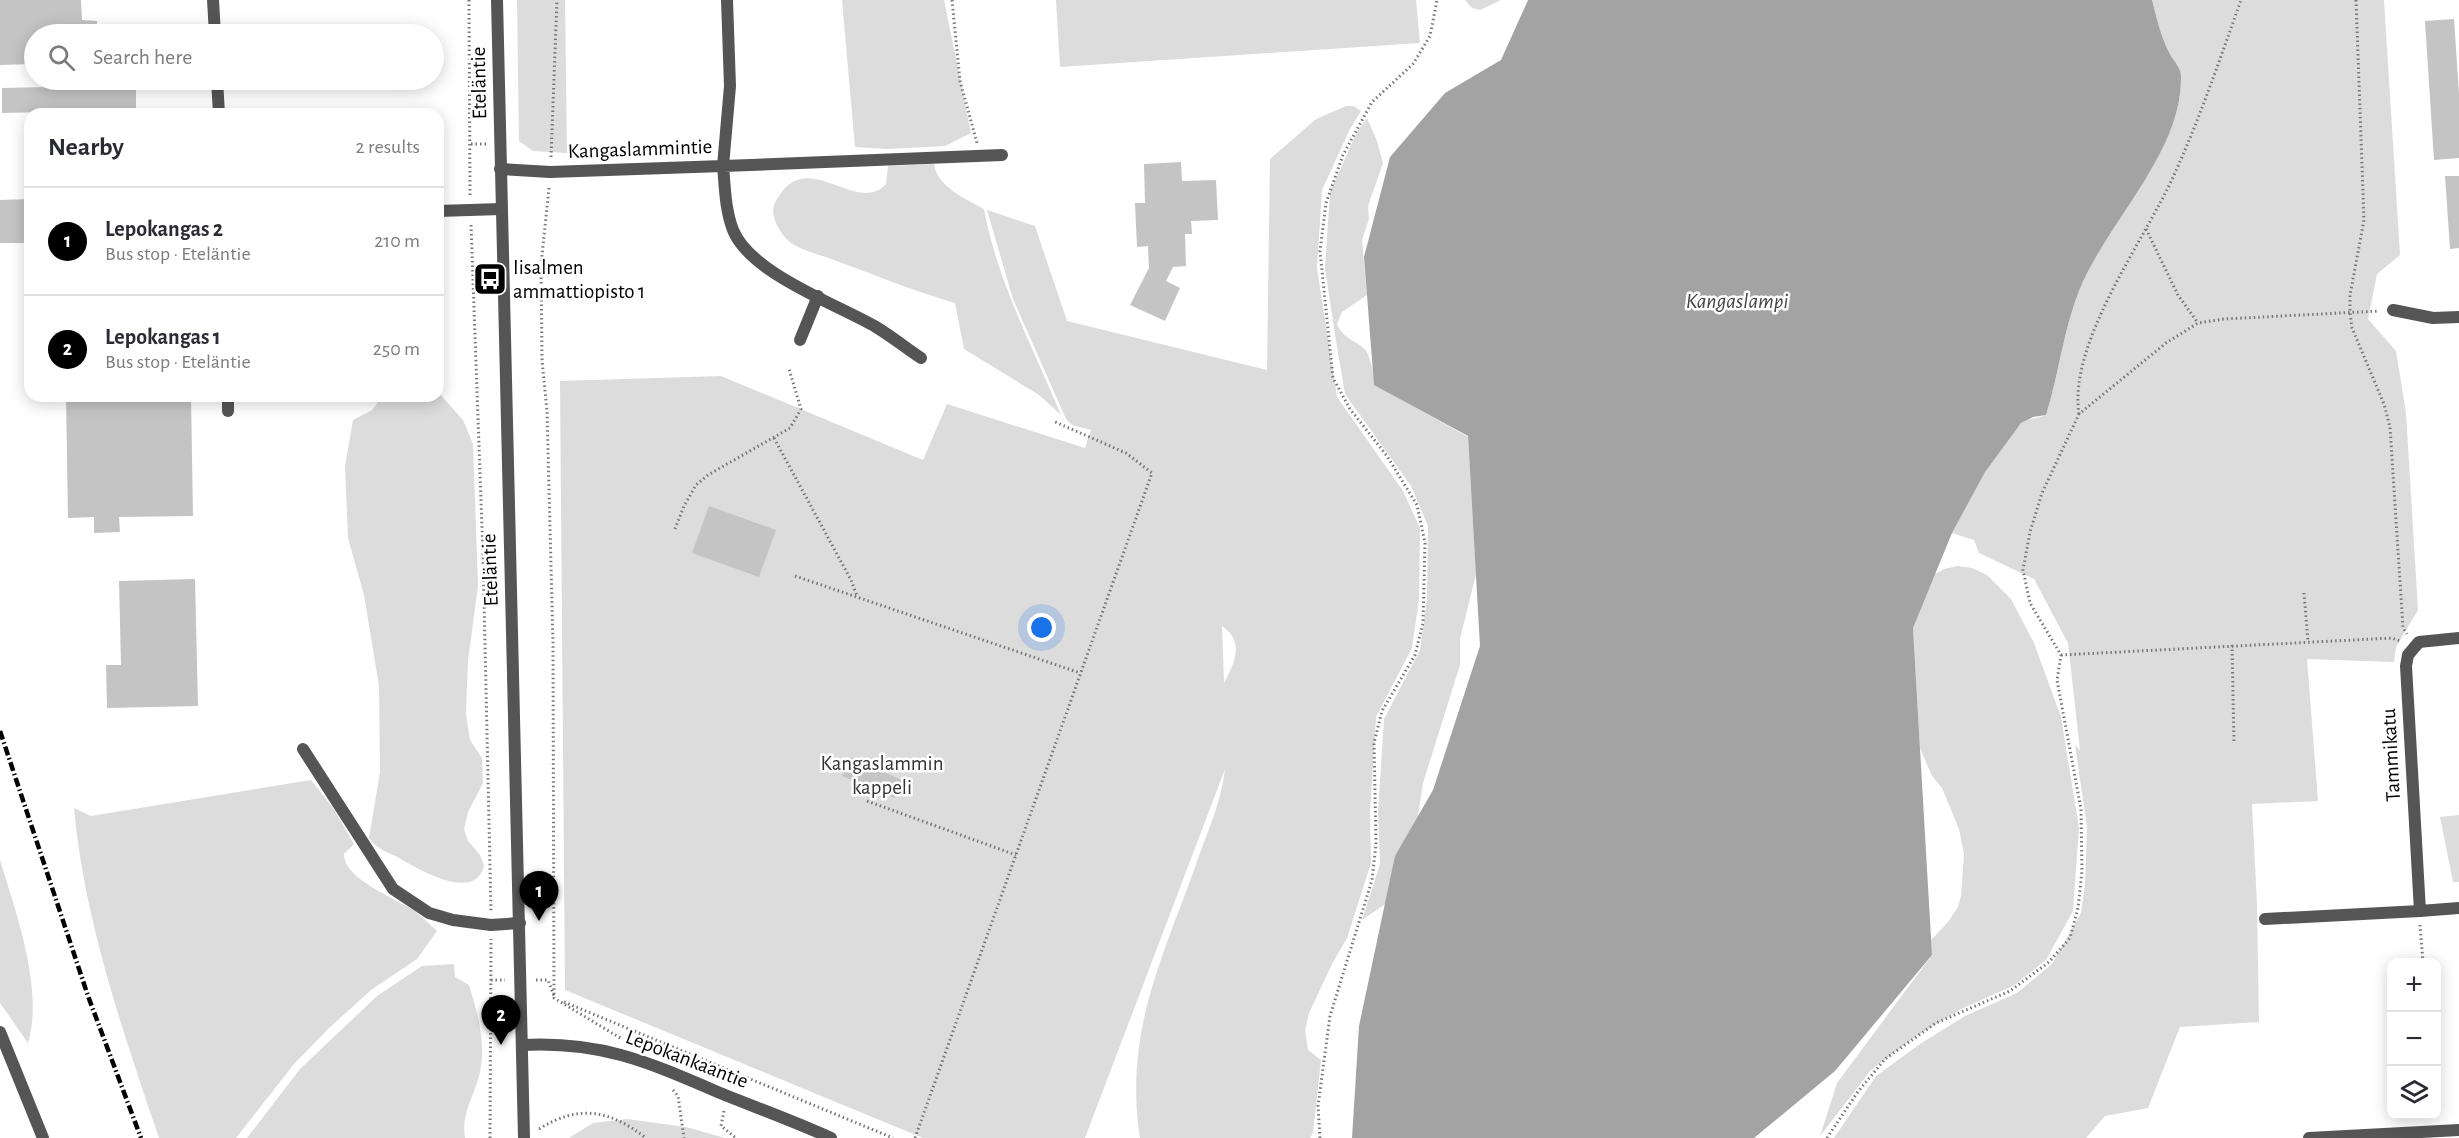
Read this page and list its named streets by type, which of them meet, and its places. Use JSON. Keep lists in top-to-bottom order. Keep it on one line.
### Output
{"streets":{"street":["Eteläntie","Kangaslammintie","Tammikatu","Lepokankaantie"]},"crossings":[["Eteläntie","Kangaslammintie"],["Eteläntie","Lepokankaantie"]],"water":["Kangaslampi"],"parks":["Kangaslammin kappeli"],"places":{"bus stop":["Iisalmen ammattiopisto 1"]},"page":{"search":"Search here","heading":["Nearby","2 results"],"list":[{"mark":"1","name":"Lepokangas 2","note":"Bus stop · Eteläntie","value":"210 m"},{"mark":"2","name":"Lepokangas 1","note":"Bus stop · Eteläntie","value":"250 m"}],"pins":["1","2"],"map_buttons":["+","−"]}}
